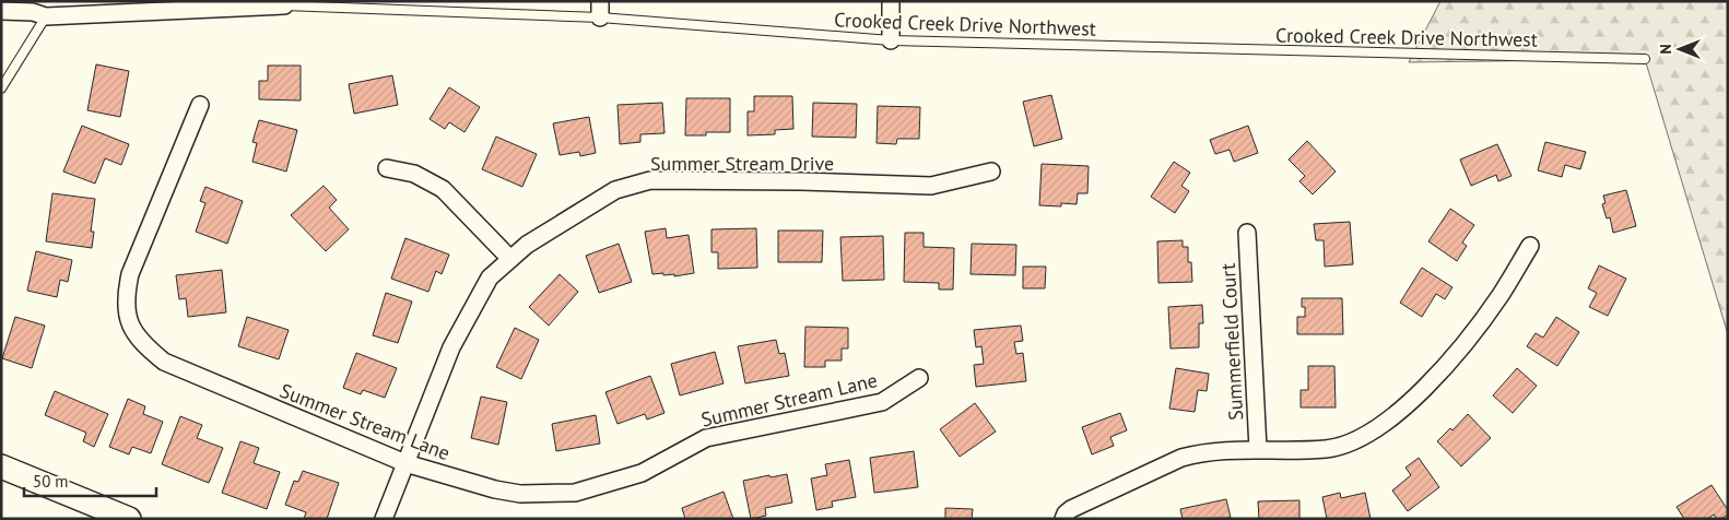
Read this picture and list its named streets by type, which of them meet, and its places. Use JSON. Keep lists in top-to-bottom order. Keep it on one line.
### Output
{"streets":{"street":["Summer Stream Drive","Summerfield Court","Summer Stream Lane"],"lane":["Crooked Creek Drive Northwest"]},"crossings":[["Summer Stream Drive","Summer Stream Lane"]],"scale_bar":"50 m","north":"left"}
